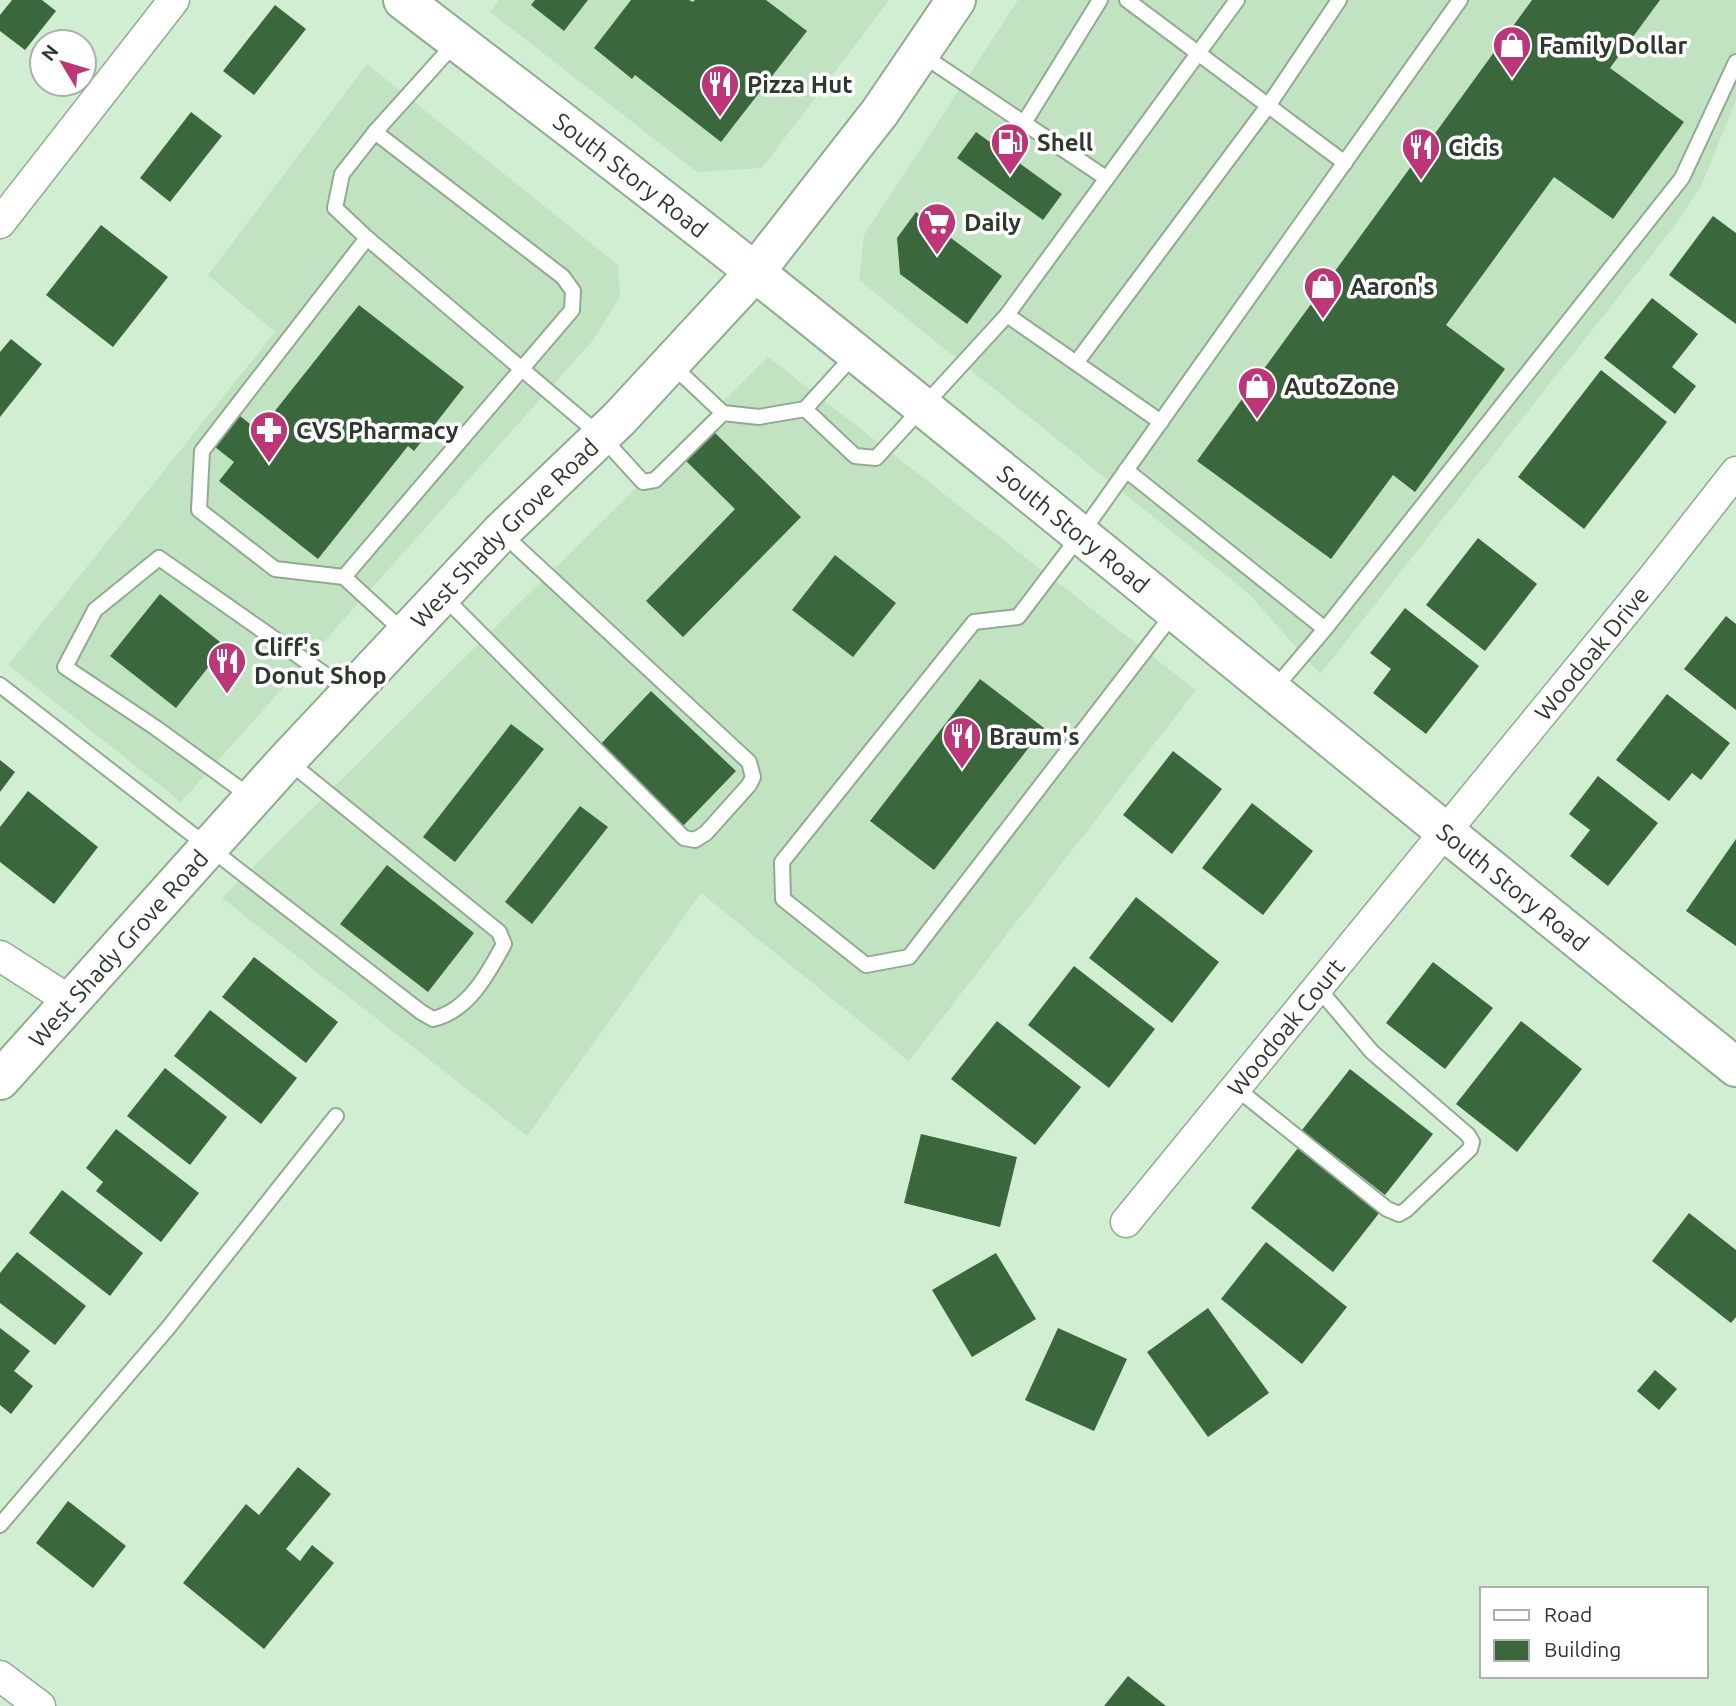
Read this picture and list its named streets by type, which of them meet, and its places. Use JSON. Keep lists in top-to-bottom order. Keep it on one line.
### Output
{"streets":{"main road":["South Story Road","West Shady Grove Road"],"street":["Woodoak Drive","Woodoak Court"]},"crossings":[["South Story Road","West Shady Grove Road"],["South Story Road","Woodoak Drive"],["South Story Road","Woodoak Court"],["Woodoak Drive","Woodoak Court"]],"places":{"shop":["Family Dollar","Aaron's","AutoZone"],"restaurant":["Pizza Hut","Cicis","Cliff's Donut Shop","Braum's"],"fuel station":["Shell"],"supermarket":["Daily"],"pharmacy":["CVS Pharmacy"]},"legend":["Road","Building"],"north":"top left"}
